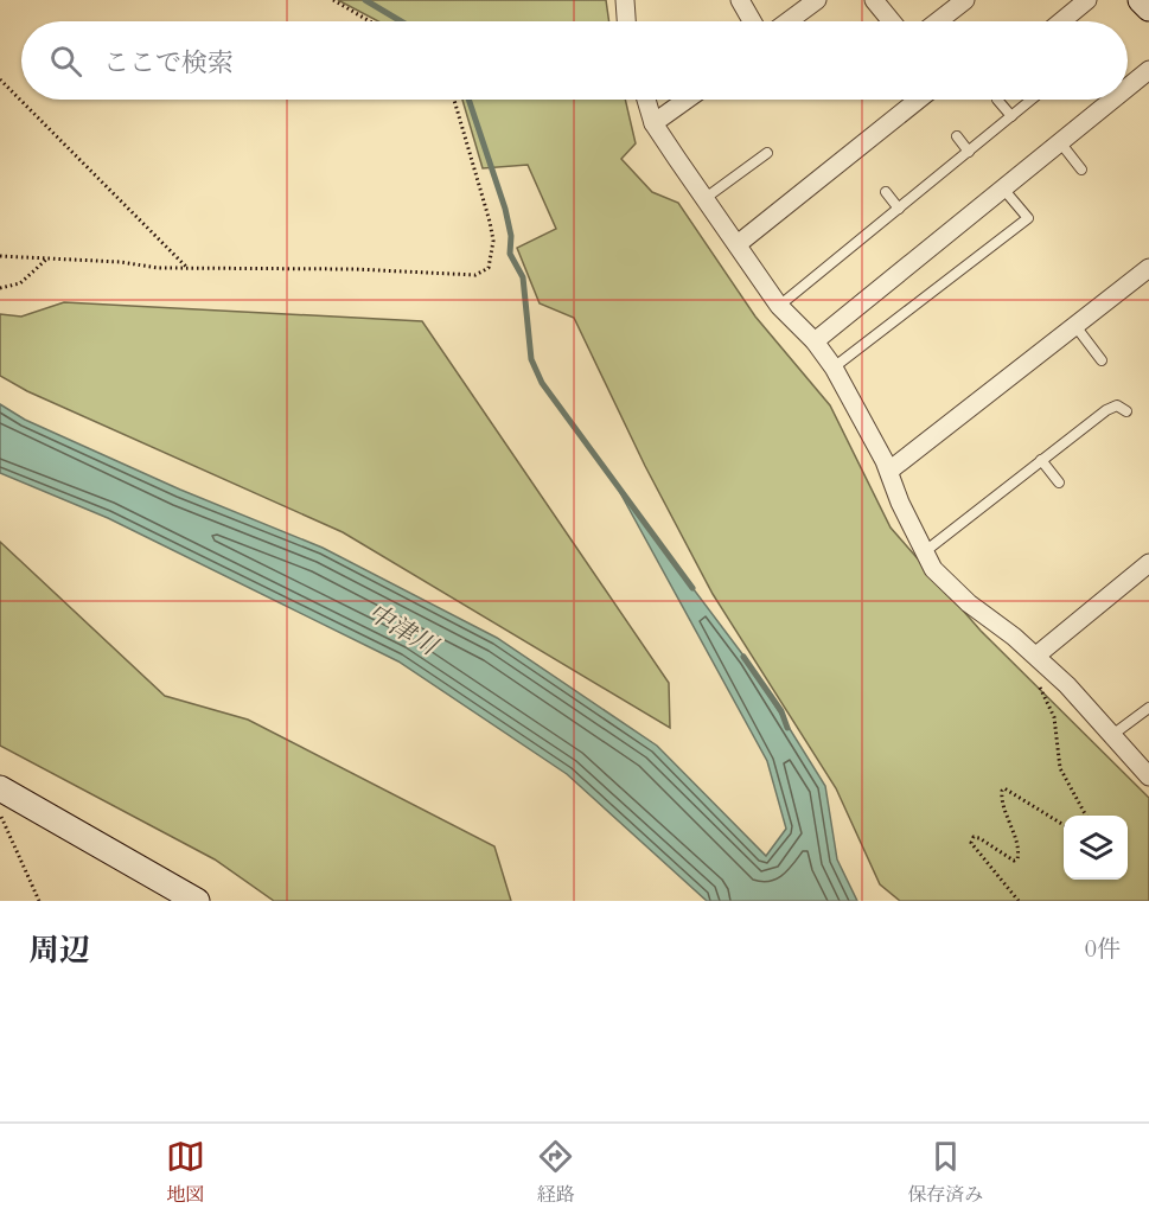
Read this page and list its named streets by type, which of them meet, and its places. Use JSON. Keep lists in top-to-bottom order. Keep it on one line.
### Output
{"water":["中津川"],"page":{"search":"ここで検索","heading":["周辺","0件"],"nav":["地図","経路","保存済み"]}}
